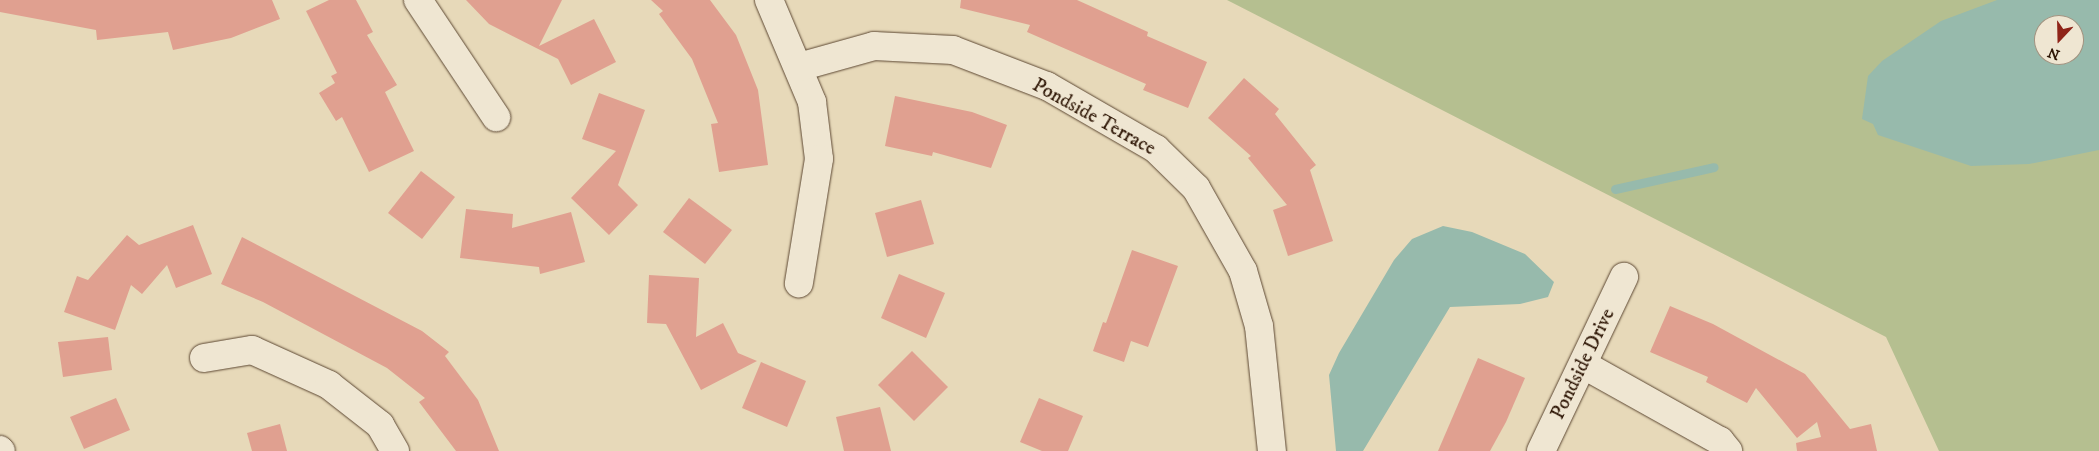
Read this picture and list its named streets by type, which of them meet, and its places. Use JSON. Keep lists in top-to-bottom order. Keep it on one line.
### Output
{"streets":{"street":["Pondside Terrace","Pondside Drive"]},"north":"bottom"}
